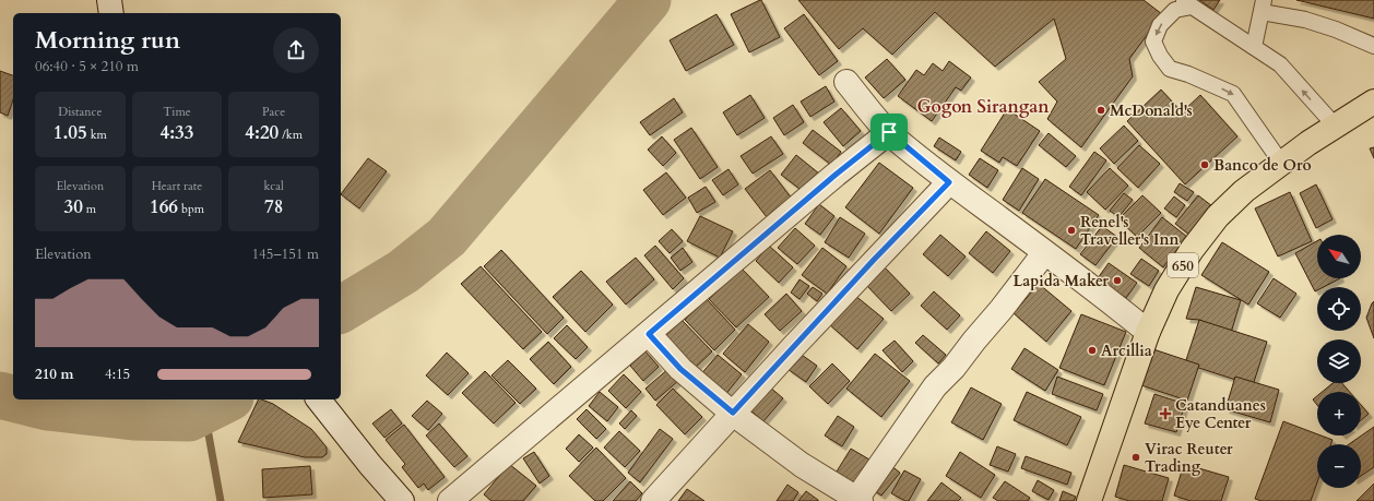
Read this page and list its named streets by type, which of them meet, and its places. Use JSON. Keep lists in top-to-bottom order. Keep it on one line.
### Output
{"streets":{"main road":["650"]},"districts":["Gogon Sirangan"],"places":{"other":["McDonald's","Banco de Oro","Renel's Traveller's Inn","Lapida Maker","Arcillia","Virac Reuter Trading"],"health":["Catanduanes Eye Center"]},"north":"top left","page":{"heading":["Morning run","06:40 · 5 × 210 m"],"stats":[["Distance","1.05 km"],["Time","4:33"],["Pace","4:20 /km"],["Elevation","30 m"],["Heart rate","166 bpm"],["kcal","78"]],"map_buttons":["+","−"],"chart":["Elevation","145–151 m"],"list":[{"name":"210 m","note":"4:15"}]}}
